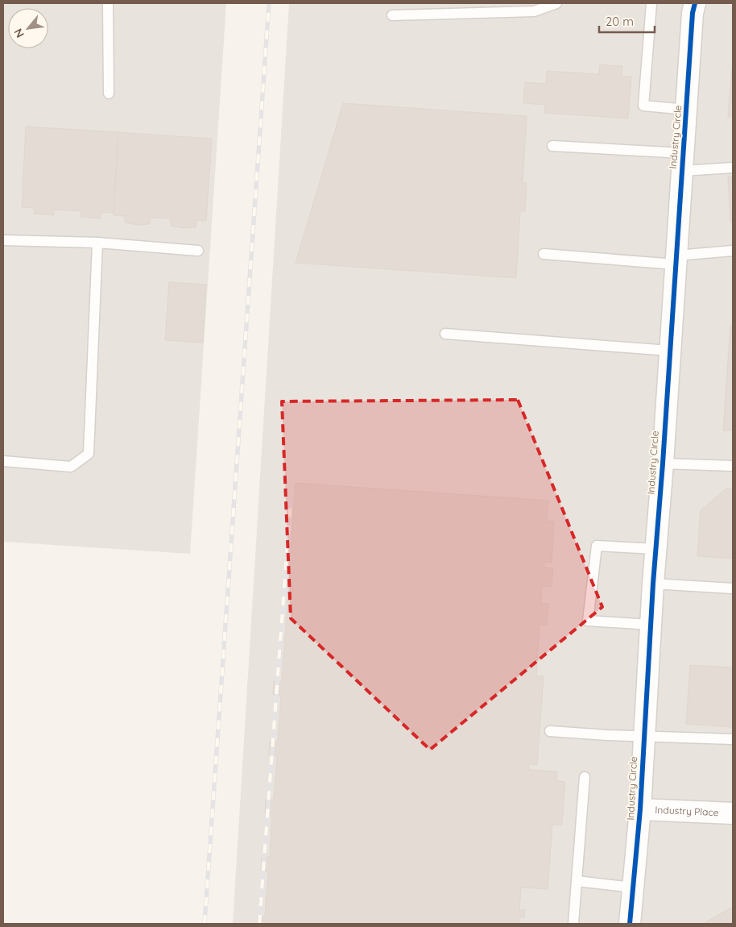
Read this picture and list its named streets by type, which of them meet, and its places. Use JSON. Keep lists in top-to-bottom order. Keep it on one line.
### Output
{"streets":{"street":["Industry Circle","Industry Place"]},"crossings":[["Industry Circle","Industry Place"]],"scale_bar":"20 m","north":"bottom left"}
